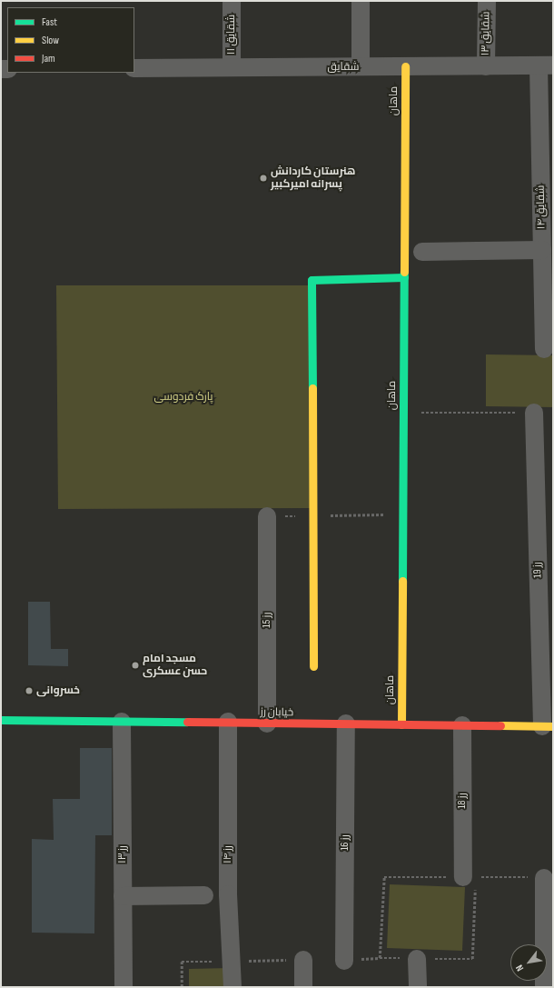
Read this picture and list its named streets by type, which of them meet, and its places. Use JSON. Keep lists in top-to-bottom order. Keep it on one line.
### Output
{"streets":{"street":["شقایق ۱۳","شقایق ۱۱","شقایق","ماهان","شقایق ۱۴","رز 19","رز 15","خیابان رز","رز 18","رز 16","رز ۱۳","رز ۱۴"]},"crossings":[["شقایق ۱۳","شقایق"],["شقایق ۱۱","شقایق"],["شقایق","ماهان"],["شقایق","شقایق ۱۴"],["ماهان","خیابان رز"],["رز 19","خیابان رز"],["رز 15","خیابان رز"],["خیابان رز","رز 18"],["خیابان رز","رز 16"],["خیابان رز","رز ۱۳"],["خیابان رز","رز ۱۴"]],"parks":["پارک فردوسی"],"places":["هنرستان کاردانش پسرانه امیرکبیر","مسجد امام حسن عسکری","خسروانی"],"legend":["Fast","Slow","Jam"],"north":"bottom left"}
